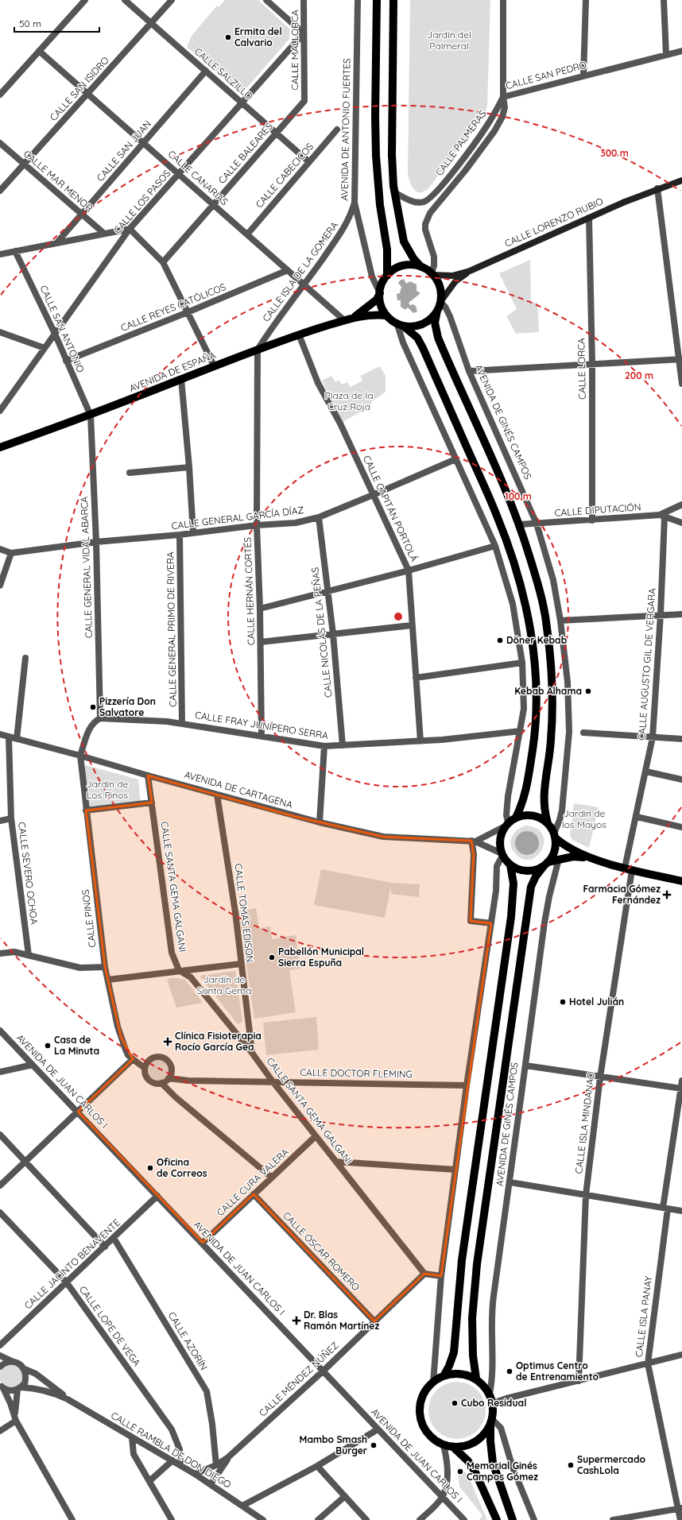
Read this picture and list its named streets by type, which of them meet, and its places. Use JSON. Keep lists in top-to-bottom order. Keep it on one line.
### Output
{"streets":{"main road":["CALLE LORENZO RUBIO","AVENIDA DE ESPAÑA","AVENIDA DE GINÉS CAMPOS"],"street":["CALLE MALLORCA","CALLE SALZILLO","CALLE SAN PEDRO","CALLE SAN ISIDRO","AVENIDA DE ANTONIO FUERTES","CALLE PALMERAS","CALLE SAN JUAN","CALLE BALEARES","CALLE CABECICOS","CALLE CANARIAS","CALLE MAR MENOR","CALLE LOS PASOS","CALLE ISLA DE LA GOMERA","CALLE REYES CATÓLICOS","CALLE SAN ANTONIO","CALLE LORCA","CALLE CAPITÁN PORTOLÁ","CALLE DIPUTACIÓN","CALLE GENERAL GARCÍA DÍAZ","CALLE GENERAL VIDAL ABARCA","CALLE HERNÁN CORTÉS","CALLE GENERAL PRIMO DE RIVERA","CALLE NICOLÁS DE LA PEÑAS","CALLE AUGUSTO GIL DE VERGARA","CALLE FRAY JUNÍPERO SERRA","AVENIDA DE CARTAGENA","CALLE SEVERO OCHOA","CALLE SANTA GEMA GALGANI","CALLE TOMÁS EDISON","CALLE PINOS","CALLE DOCTOR FLEMING","AVENIDA DE JUAN CARLOS I","CALLE ISLA MINDANAO","CALLE CURA VALERA","CALLE ÓSCAR ROMERO","CALLE JACINTO BENAVENTE","CALLE ISLA PANAY","CALLE LOPE DE VEGA","CALLE AZORÍN","CALLE MÉNDEZ NÚÑEZ","CALLE RAMBLA DE DON DIEGO"]},"crossings":[["CALLE MALLORCA","CALLE BALEARES"],["CALLE MALLORCA","CALLE LOS PASOS"],["CALLE SALZILLO","CALLE SAN ISIDRO"],["CALLE SALZILLO","CALLE SAN JUAN"],["CALLE SALZILLO","CALLE BALEARES"],["CALLE SALZILLO","CALLE CABECICOS"],["CALLE SALZILLO","CALLE LOS PASOS"],["CALLE SAN PEDRO","AVENIDA DE ANTONIO FUERTES"],["CALLE SAN PEDRO","CALLE PALMERAS"],["CALLE SAN PEDRO","CALLE LORENZO RUBIO"],["CALLE SAN PEDRO","AVENIDA DE GINÉS CAMPOS"],["CALLE SAN ISIDRO","CALLE CANARIAS"],["CALLE SAN ISIDRO","CALLE MAR MENOR"],["AVENIDA DE ANTONIO FUERTES","CALLE LORENZO RUBIO"],["AVENIDA DE ANTONIO FUERTES","CALLE ISLA DE LA GOMERA"],["AVENIDA DE ANTONIO FUERTES","AVENIDA DE GINÉS CAMPOS"],["CALLE SAN JUAN","CALLE CANARIAS"],["CALLE SAN JUAN","CALLE MAR MENOR"],["CALLE BALEARES","CALLE CANARIAS"],["CALLE CABECICOS","CALLE CANARIAS"],["CALLE CANARIAS","CALLE LOS PASOS"],["CALLE CANARIAS","CALLE ISLA DE LA GOMERA"],["CALLE CANARIAS","CALLE REYES CATÓLICOS"],["CALLE CANARIAS","AVENIDA DE ESPAÑA"],["CALLE LOS PASOS","CALLE SAN ANTONIO"],["CALLE LORENZO RUBIO","CALLE LORCA"],["CALLE LORENZO RUBIO","AVENIDA DE GINÉS CAMPOS"],["CALLE ISLA DE LA GOMERA","AVENIDA DE ESPAÑA"],["CALLE ISLA DE LA GOMERA","CALLE HERNÁN CORTÉS"],["CALLE REYES CATÓLICOS","CALLE SAN ANTONIO"],["CALLE SAN ANTONIO","AVENIDA DE ESPAÑA"],["CALLE SAN ANTONIO","CALLE GENERAL VIDAL ABARCA"],["CALLE LORCA","CALLE DIPUTACIÓN"],["AVENIDA DE ESPAÑA","CALLE CAPITÁN PORTOLÁ"],["AVENIDA DE ESPAÑA","CALLE GENERAL VIDAL ABARCA"],["AVENIDA DE ESPAÑA","CALLE HERNÁN CORTÉS"],["AVENIDA DE GINÉS CAMPOS","CALLE DIPUTACIÓN"],["AVENIDA DE GINÉS CAMPOS","AVENIDA DE CARTAGENA"],["CALLE CAPITÁN PORTOLÁ","CALLE GENERAL GARCÍA DÍAZ"],["CALLE CAPITÁN PORTOLÁ","CALLE FRAY JUNÍPERO SERRA"],["CALLE DIPUTACIÓN","CALLE AUGUSTO GIL DE VERGARA"],["CALLE GENERAL GARCÍA DÍAZ","CALLE GENERAL VIDAL ABARCA"],["CALLE GENERAL GARCÍA DÍAZ","CALLE HERNÁN CORTÉS"],["CALLE GENERAL GARCÍA DÍAZ","CALLE GENERAL PRIMO DE RIVERA"],["CALLE GENERAL GARCÍA DÍAZ","CALLE NICOLÁS DE LA PEÑAS"],["CALLE GENERAL VIDAL ABARCA","CALLE FRAY JUNÍPERO SERRA"],["CALLE HERNÁN CORTÉS","CALLE FRAY JUNÍPERO SERRA"],["CALLE GENERAL PRIMO DE RIVERA","CALLE FRAY JUNÍPERO SERRA"],["CALLE NICOLÁS DE LA PEÑAS","CALLE FRAY JUNÍPERO SERRA"],["CALLE AUGUSTO GIL DE VERGARA","CALLE ISLA MINDANAO"],["AVENIDA DE CARTAGENA","CALLE SEVERO OCHOA"],["AVENIDA DE CARTAGENA","CALLE SANTA GEMA GALGANI"],["AVENIDA DE CARTAGENA","CALLE TOMÁS EDISON"],["AVENIDA DE CARTAGENA","CALLE PINOS"],["CALLE SANTA GEMA GALGANI","CALLE TOMÁS EDISON"],["CALLE SANTA GEMA GALGANI","CALLE DOCTOR FLEMING"],["CALLE SANTA GEMA GALGANI","CALLE CURA VALERA"],["CALLE SANTA GEMA GALGANI","CALLE MÉNDEZ NÚÑEZ"],["CALLE PINOS","CALLE DOCTOR FLEMING"],["AVENIDA DE JUAN CARLOS I","CALLE CURA VALERA"],["AVENIDA DE JUAN CARLOS I","CALLE JACINTO BENAVENTE"],["AVENIDA DE JUAN CARLOS I","CALLE MÉNDEZ NÚÑEZ"],["CALLE CURA VALERA","CALLE ÓSCAR ROMERO"],["CALLE ÓSCAR ROMERO","CALLE MÉNDEZ NÚÑEZ"],["CALLE JACINTO BENAVENTE","CALLE LOPE DE VEGA"],["CALLE JACINTO BENAVENTE","CALLE AZORÍN"],["CALLE LOPE DE VEGA","CALLE RAMBLA DE DON DIEGO"],["CALLE AZORÍN","CALLE MÉNDEZ NÚÑEZ"],["CALLE MÉNDEZ NÚÑEZ","CALLE RAMBLA DE DON DIEGO"]],"parks":["Jardín del Palmeral","Plaza de la Cruz Roja","Jardín de Los Pinos","Jardín de los Mayos","Jardín de Santa Gema"],"places":{"other":["Ermita del Calvario","Döner Kebab","Kebab Alhama","Pizzería Don Salvatore","Pabellón Municipal Sierra Espuña","Hotel Julián","Casa de La Minuta","Oficina de Correos","Optimus Centro de Entrenamiento","Cubo Residual","Mambo Smash Burger","Supermercado CashLola","Memorial Ginés Campos Gómez"],"health":["Farmacia Gómez Fernández","Clínica Fisioterapia Rocío García Gea","Dr. Blas Ramón Martínez"]},"scale_bar":"50 m","rings":["300 m","200 m","100 m"]}
